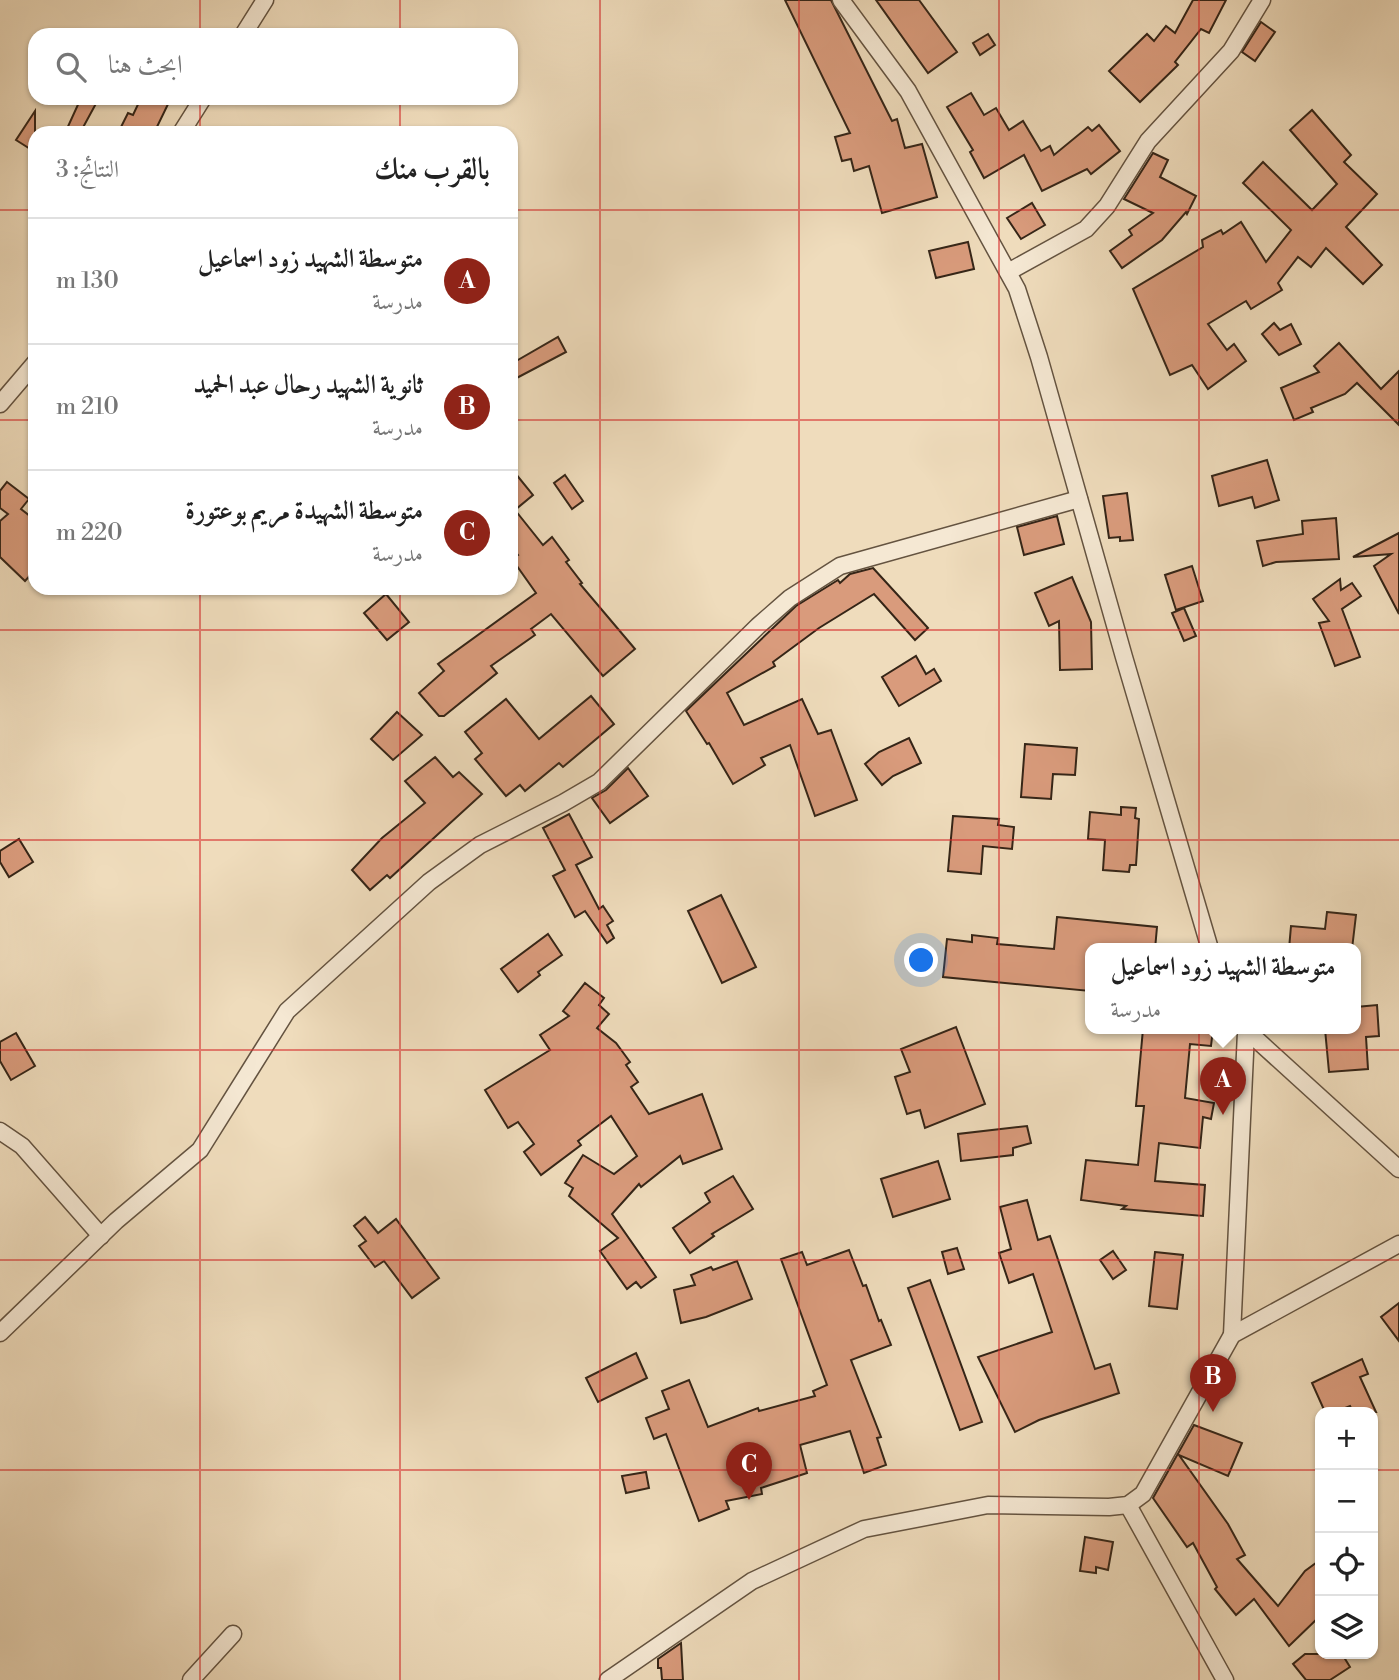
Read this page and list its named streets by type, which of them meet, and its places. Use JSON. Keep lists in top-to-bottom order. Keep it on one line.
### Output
{"page":{"search":"ابحث هنا","heading":["بالقرب منك","النتائج: 3"],"list":[{"mark":"A","name":"متوسطة الشهيد زود اسماعيل","note":"مدرسة","value":"130 m"},{"mark":"B","name":"ثانوية الشهيد رحال عبد الحميد","note":"مدرسة","value":"210 m"},{"mark":"C","name":"متوسطة الشهيدة مريم بوعتورة","note":"مدرسة","value":"220 m"}],"popup":["متوسطة الشهيد زود اسماعيل","مدرسة"],"pins":["A","B","C"],"map_buttons":["+","−"]}}
